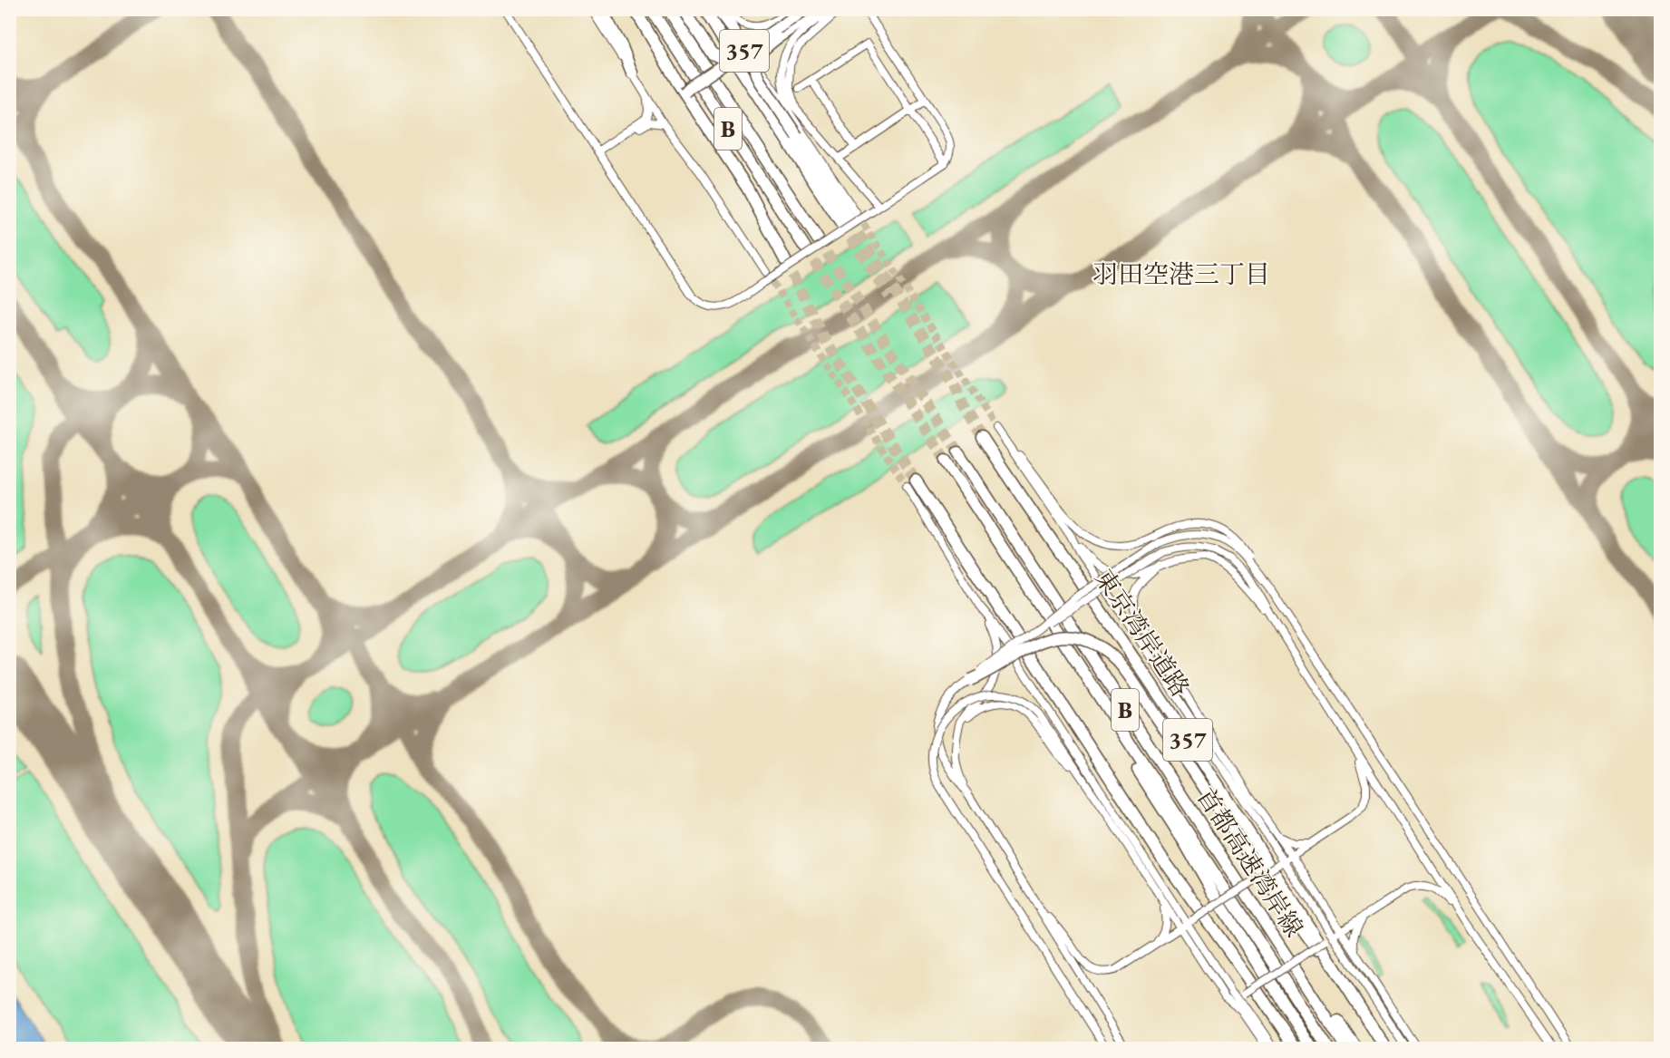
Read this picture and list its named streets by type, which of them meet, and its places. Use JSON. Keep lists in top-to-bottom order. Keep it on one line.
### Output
{"streets":{"highway":["357","B","東京湾岸道路","首都高速湾岸線"]},"districts":["羽田空港三丁目"]}
